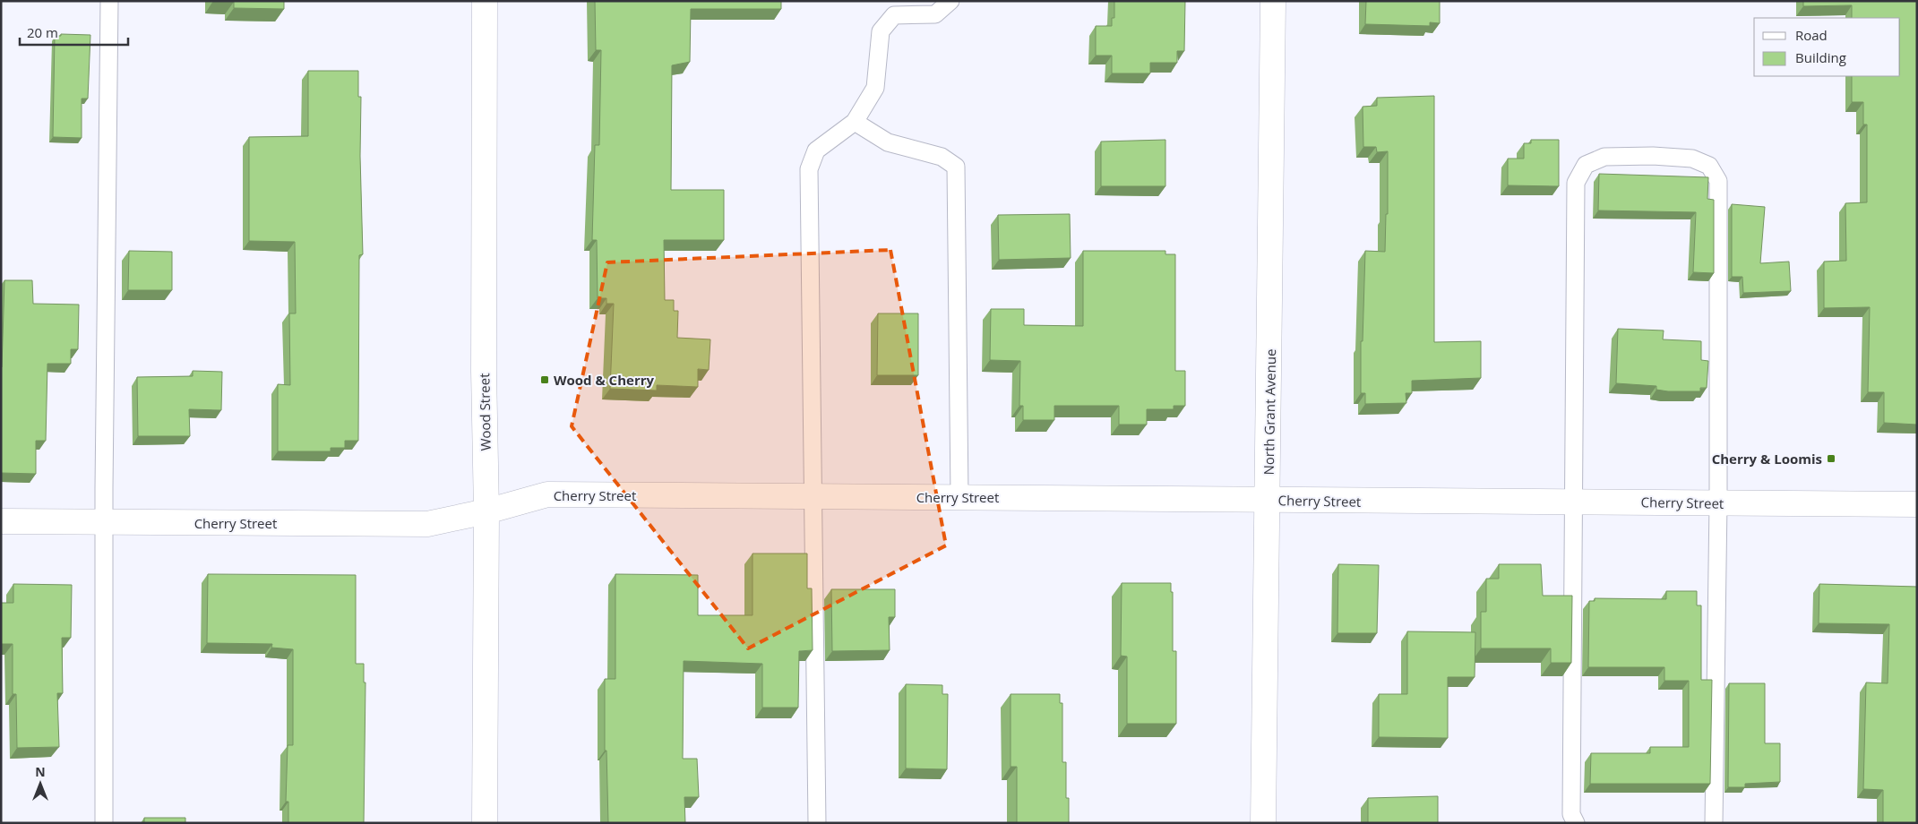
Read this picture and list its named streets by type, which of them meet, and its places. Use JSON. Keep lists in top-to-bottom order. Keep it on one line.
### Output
{"streets":{"street":["Wood Street","North Grant Avenue","Cherry Street"]},"crossings":[["Wood Street","Cherry Street"],["North Grant Avenue","Cherry Street"]],"places":{"transit":["Wood & Cherry","Cherry & Loomis"]},"legend":["Road","Building"],"scale_bar":"20 m","north":"top"}
